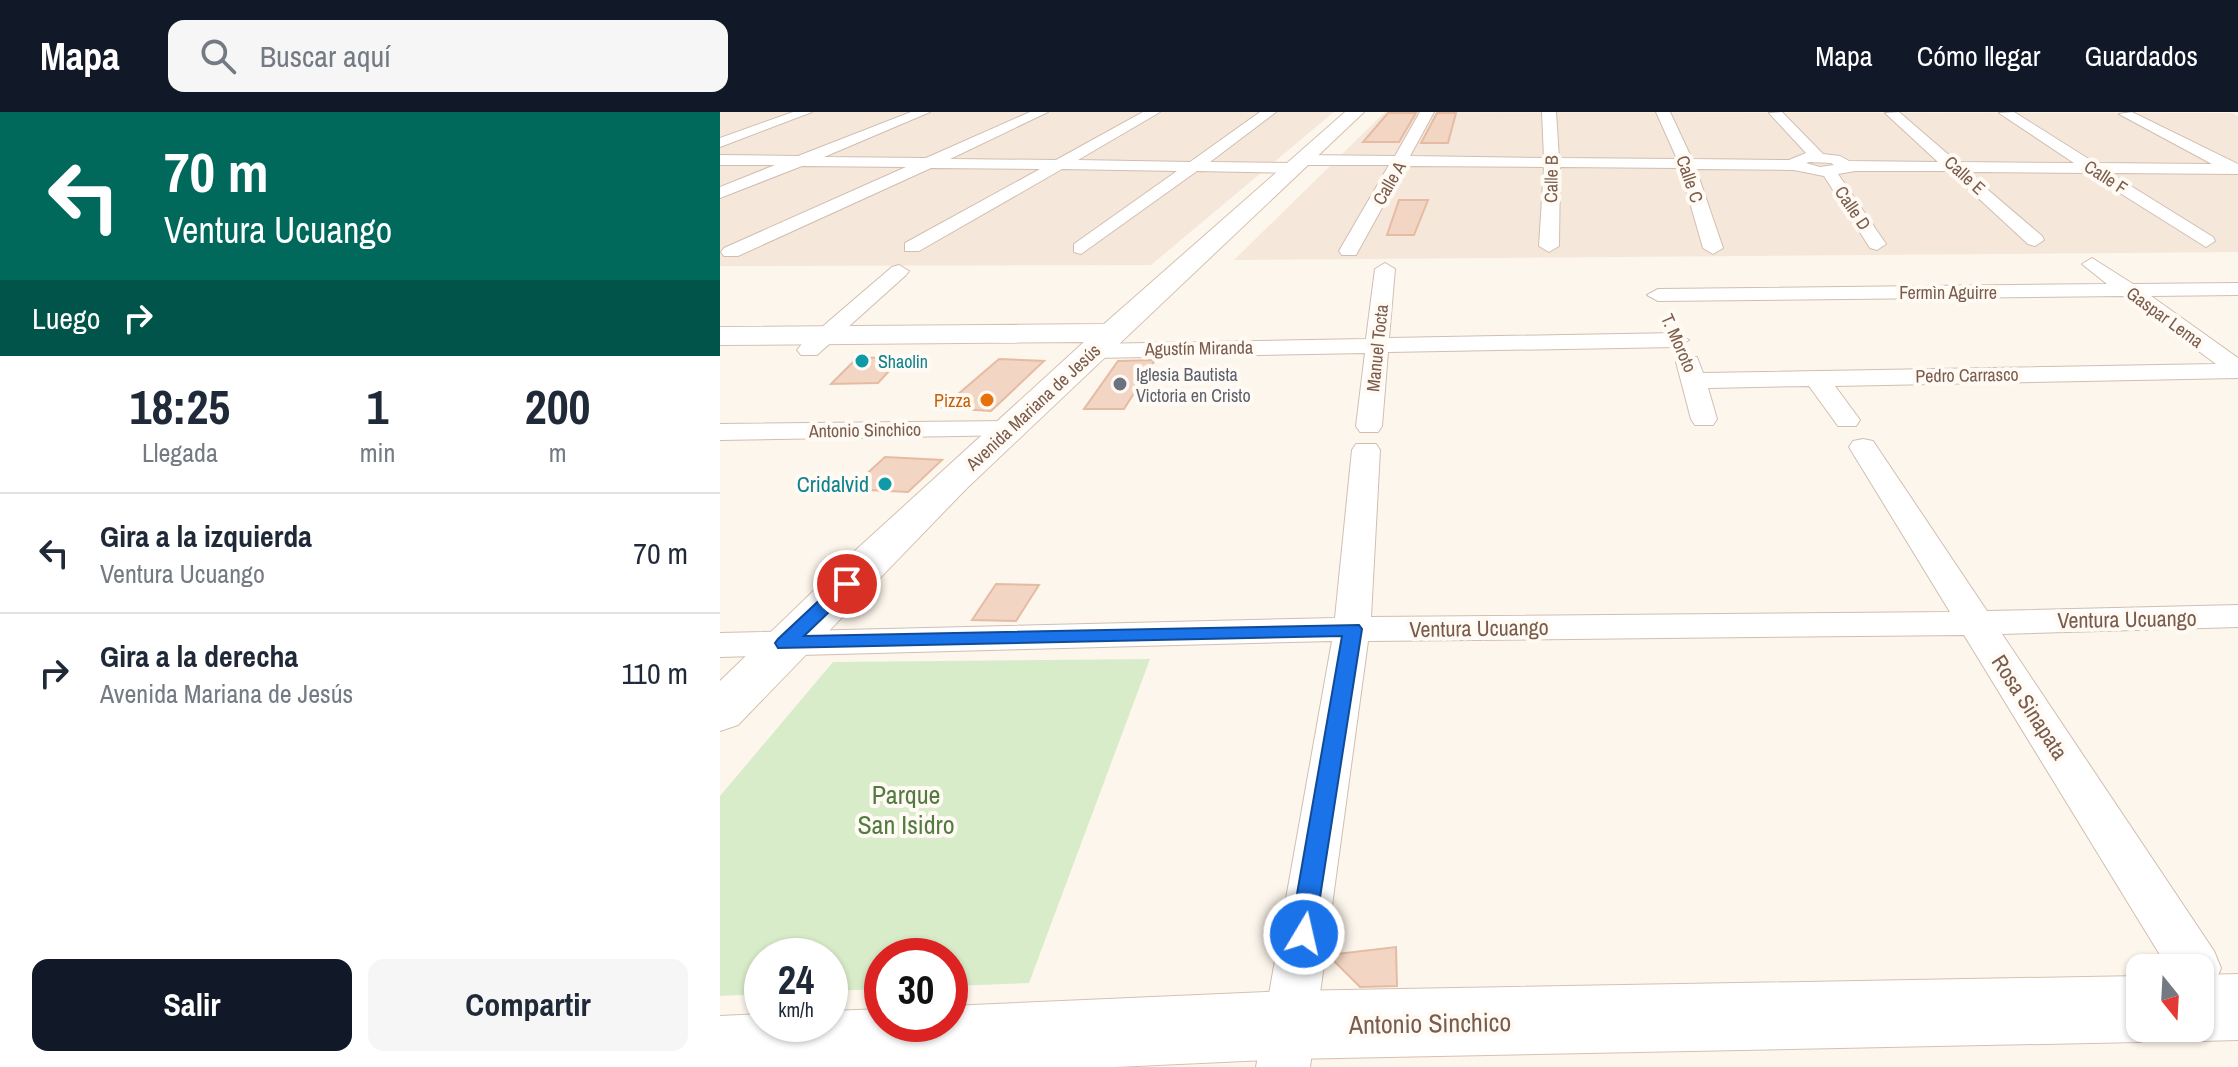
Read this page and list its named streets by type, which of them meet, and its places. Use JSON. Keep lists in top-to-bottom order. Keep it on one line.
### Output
{"streets":{"street":["Calle E","Calle F","Calle B","Calle C","Calle A","Calle D","Fermìn Aguirre","Gaspar Lema","T. Moroto","Agustín Miranda","Manuel Tocta","Pedro Carrasco","Avenida Mariana de Jesús","Antonio Sinchico","Ventura Ucuango","Rosa Sinapata"]},"crossings":[["Fermìn Aguirre","Gaspar Lema"],["Fermìn Aguirre","T. Moroto"],["Gaspar Lema","Pedro Carrasco"],["T. Moroto","Agustín Miranda"],["T. Moroto","Pedro Carrasco"],["Agustín Miranda","Manuel Tocta"],["Agustín Miranda","Avenida Mariana de Jesús"],["Manuel Tocta","Antonio Sinchico"],["Manuel Tocta","Ventura Ucuango"],["Pedro Carrasco","Rosa Sinapata"],["Avenida Mariana de Jesús","Antonio Sinchico"],["Avenida Mariana de Jesús","Ventura Ucuango"],["Ventura Ucuango","Rosa Sinapata"]],"parks":["Parque San Isidro"],"places":["Shaolin","Iglesia Bautista Victoria en Cristo","Pizza","Cridalvid"],"north":"bottom","page":{"header":"Mapa","search":"Buscar aquí","nav":["Mapa","Cómo llegar","Guardados"],"turn":["70 m","Ventura Ucuango"],"then":"Luego","eta":["18:25","Llegada","1","min","200","m"],"list":[{"name":"Gira a la izquierda","note":"Ventura Ucuango","value":"70 m"},{"name":"Gira a la derecha","note":"Avenida Mariana de Jesús","value":"110 m"}],"speed":"24 km/h","limit":"30","buttons":["Salir","Compartir"]}}
